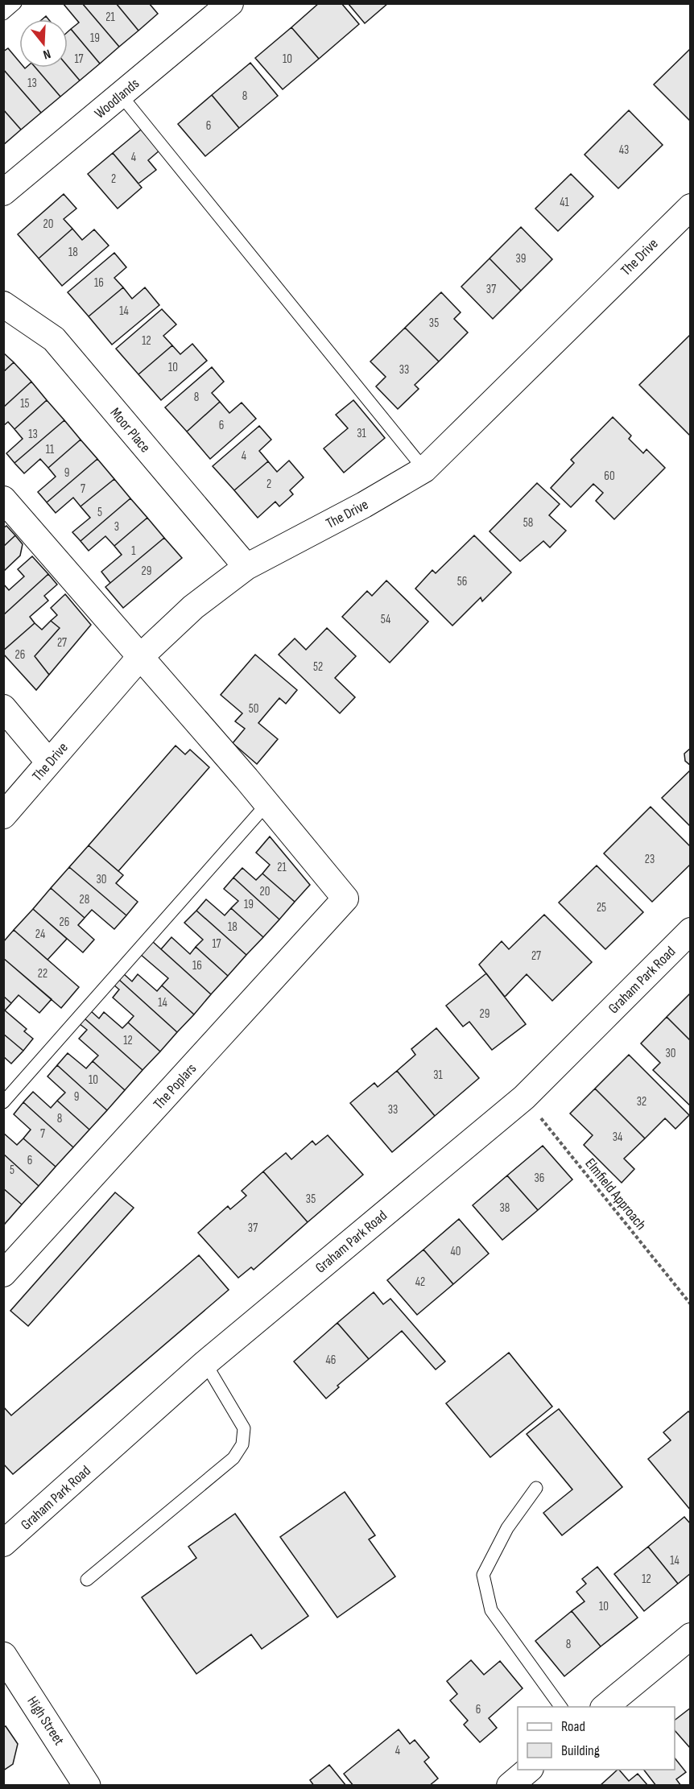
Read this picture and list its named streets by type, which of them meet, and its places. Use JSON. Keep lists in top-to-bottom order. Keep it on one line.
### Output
{"streets":{"main road":["High Street"],"street":["Woodlands","The Drive","Moor Place","Graham Park Road","The Poplars"],"path":["Elmfield Approach"]},"crossings":[["The Drive","Moor Place"],["Graham Park Road","Elmfield Approach"]],"house_numbers":["21","19","17","10","13","8","6","43","4","2","41","20","18","39","16","37","14","35","12","10","33","8","15","6","31","13","11","4","9","60","2","7","5","58","3","1","29","56","54","27","26","52","50","23","21","30","20","28","19","25","26","18","24","17","27","16","22","14","29","12","30","31","10","9","32","33","8","7","34","6","5","36","35","38","37","40","42","46","14","12","10","8","6","4"],"legend":["Road","Building"],"north":"bottom"}
